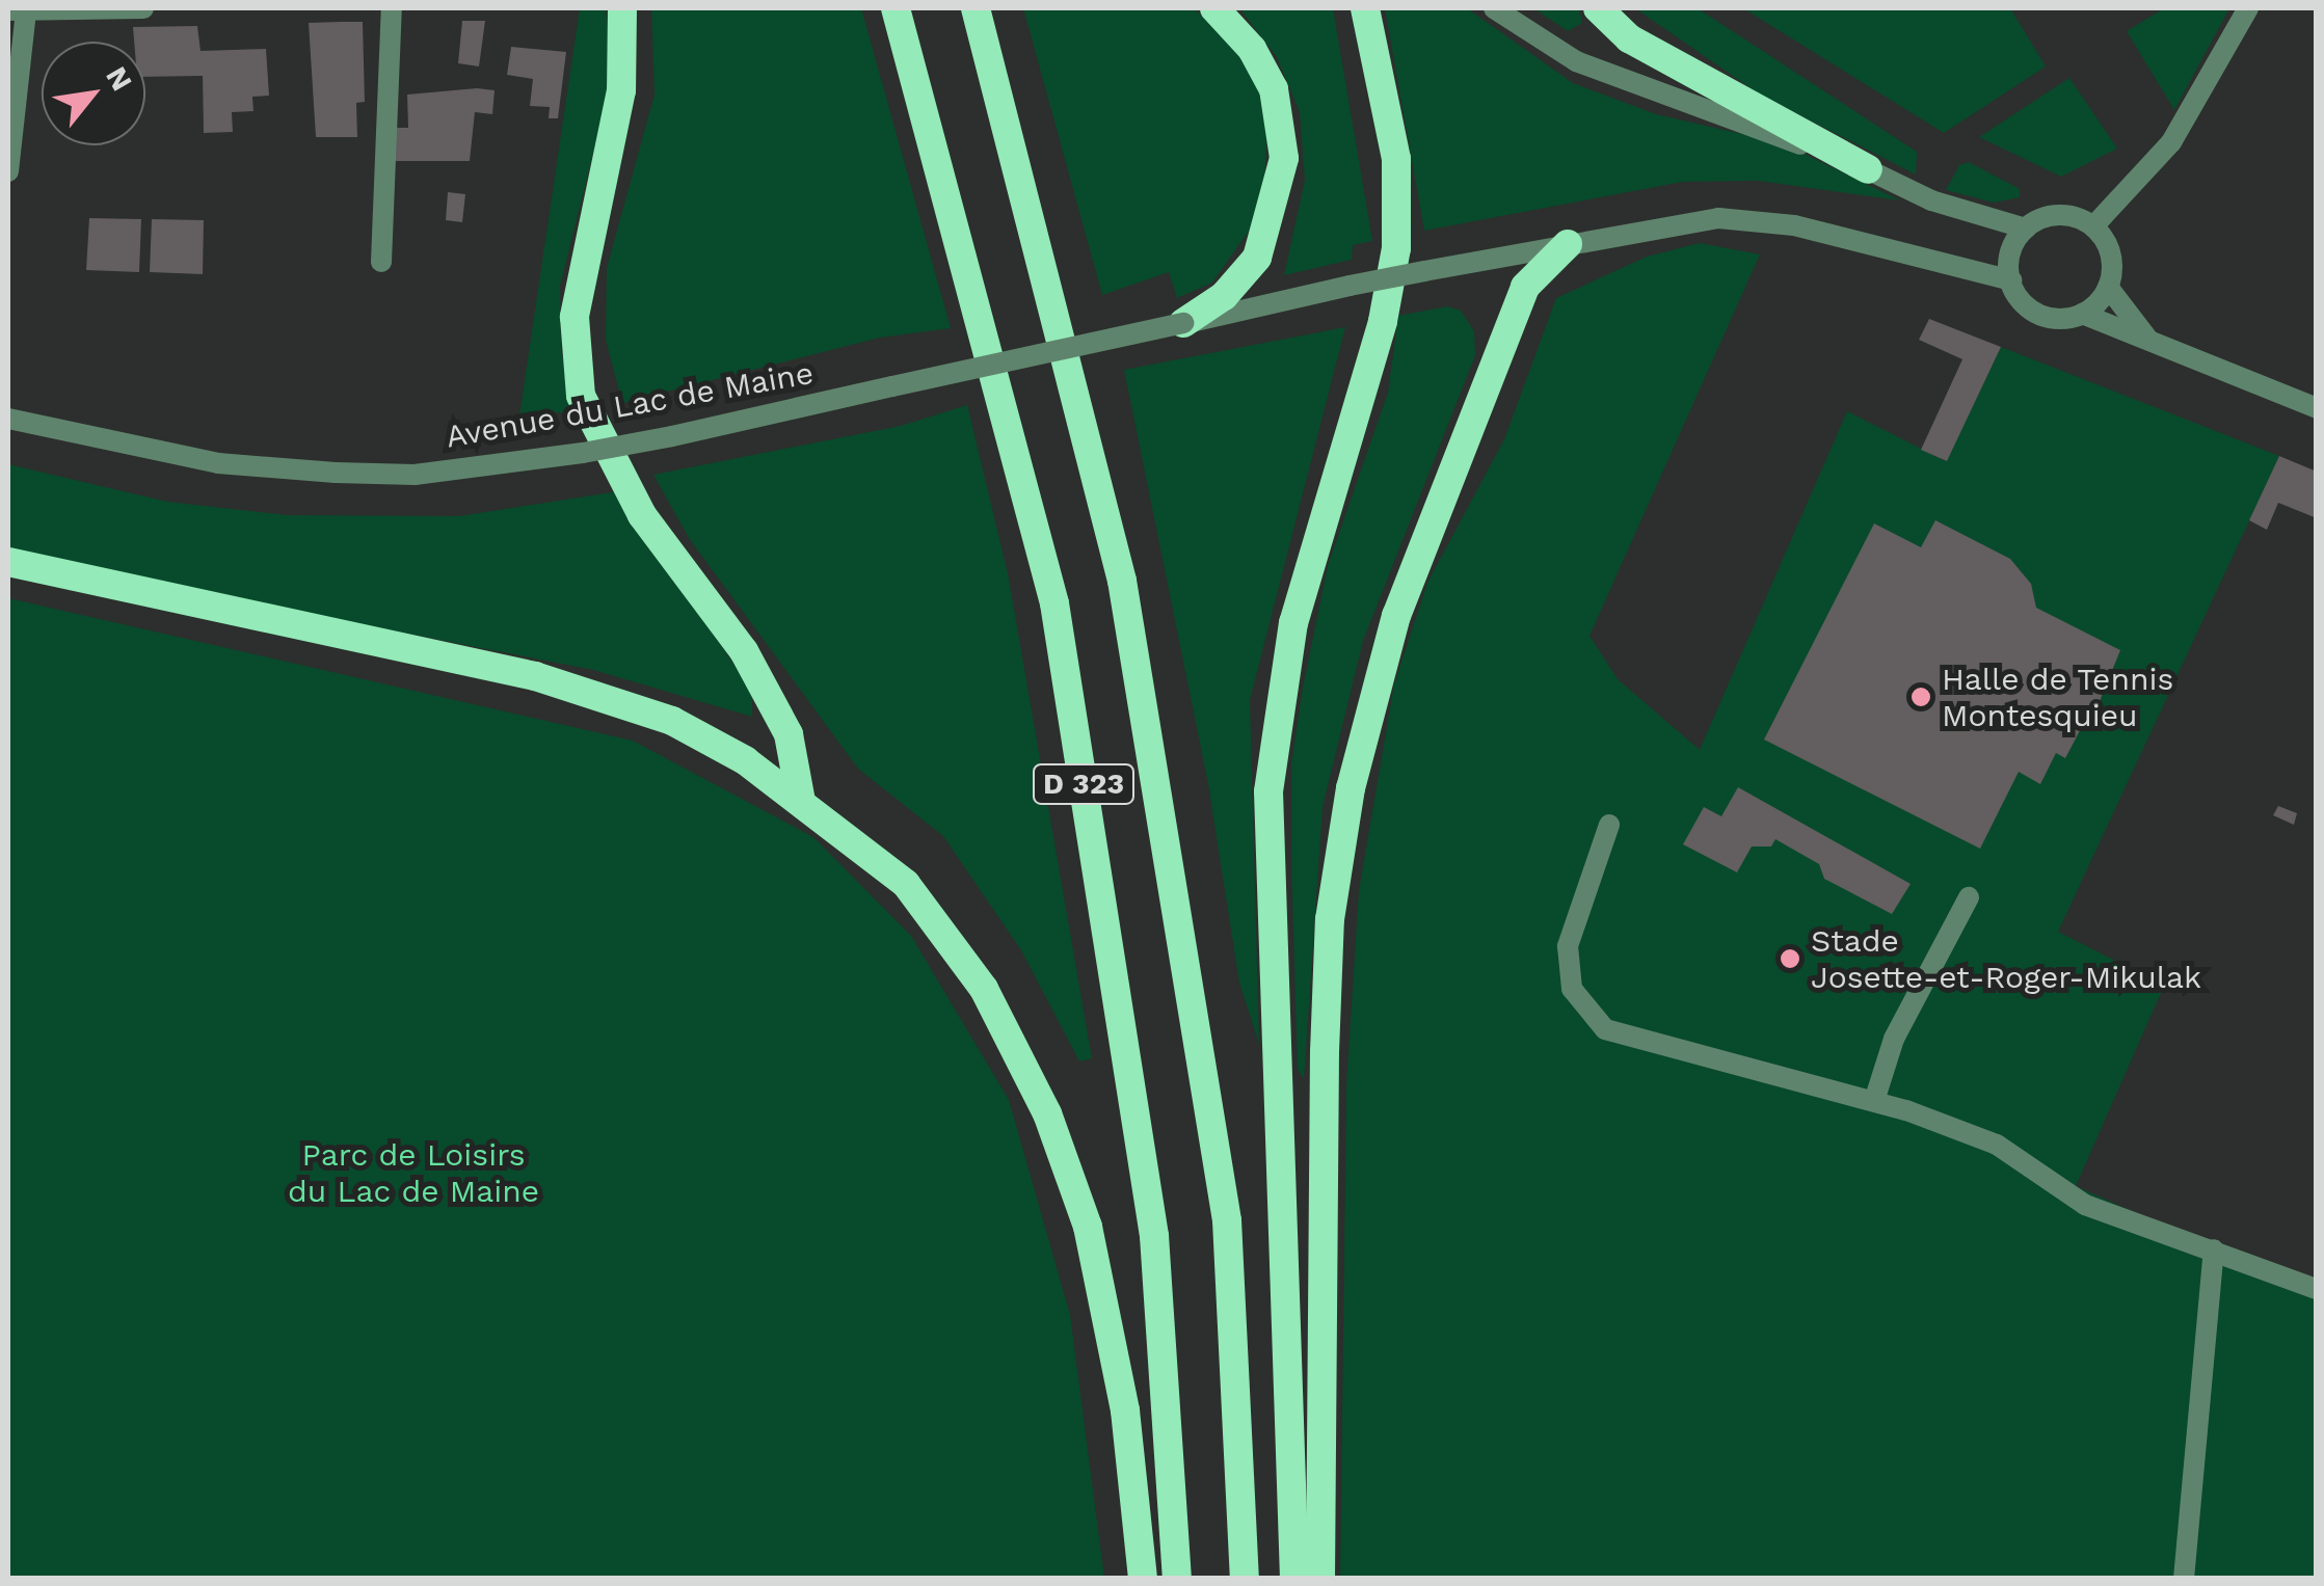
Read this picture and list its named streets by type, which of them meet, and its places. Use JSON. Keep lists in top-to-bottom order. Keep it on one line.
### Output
{"streets":{"highway":["D 323"],"street":["Avenue du Lac de Maine"]},"parks":["Parc de Loisirs du Lac de Maine"],"places":["Halle de Tennis Montesquieu","Stade Josette-et-Roger-Mikulak"],"north":"top right"}
